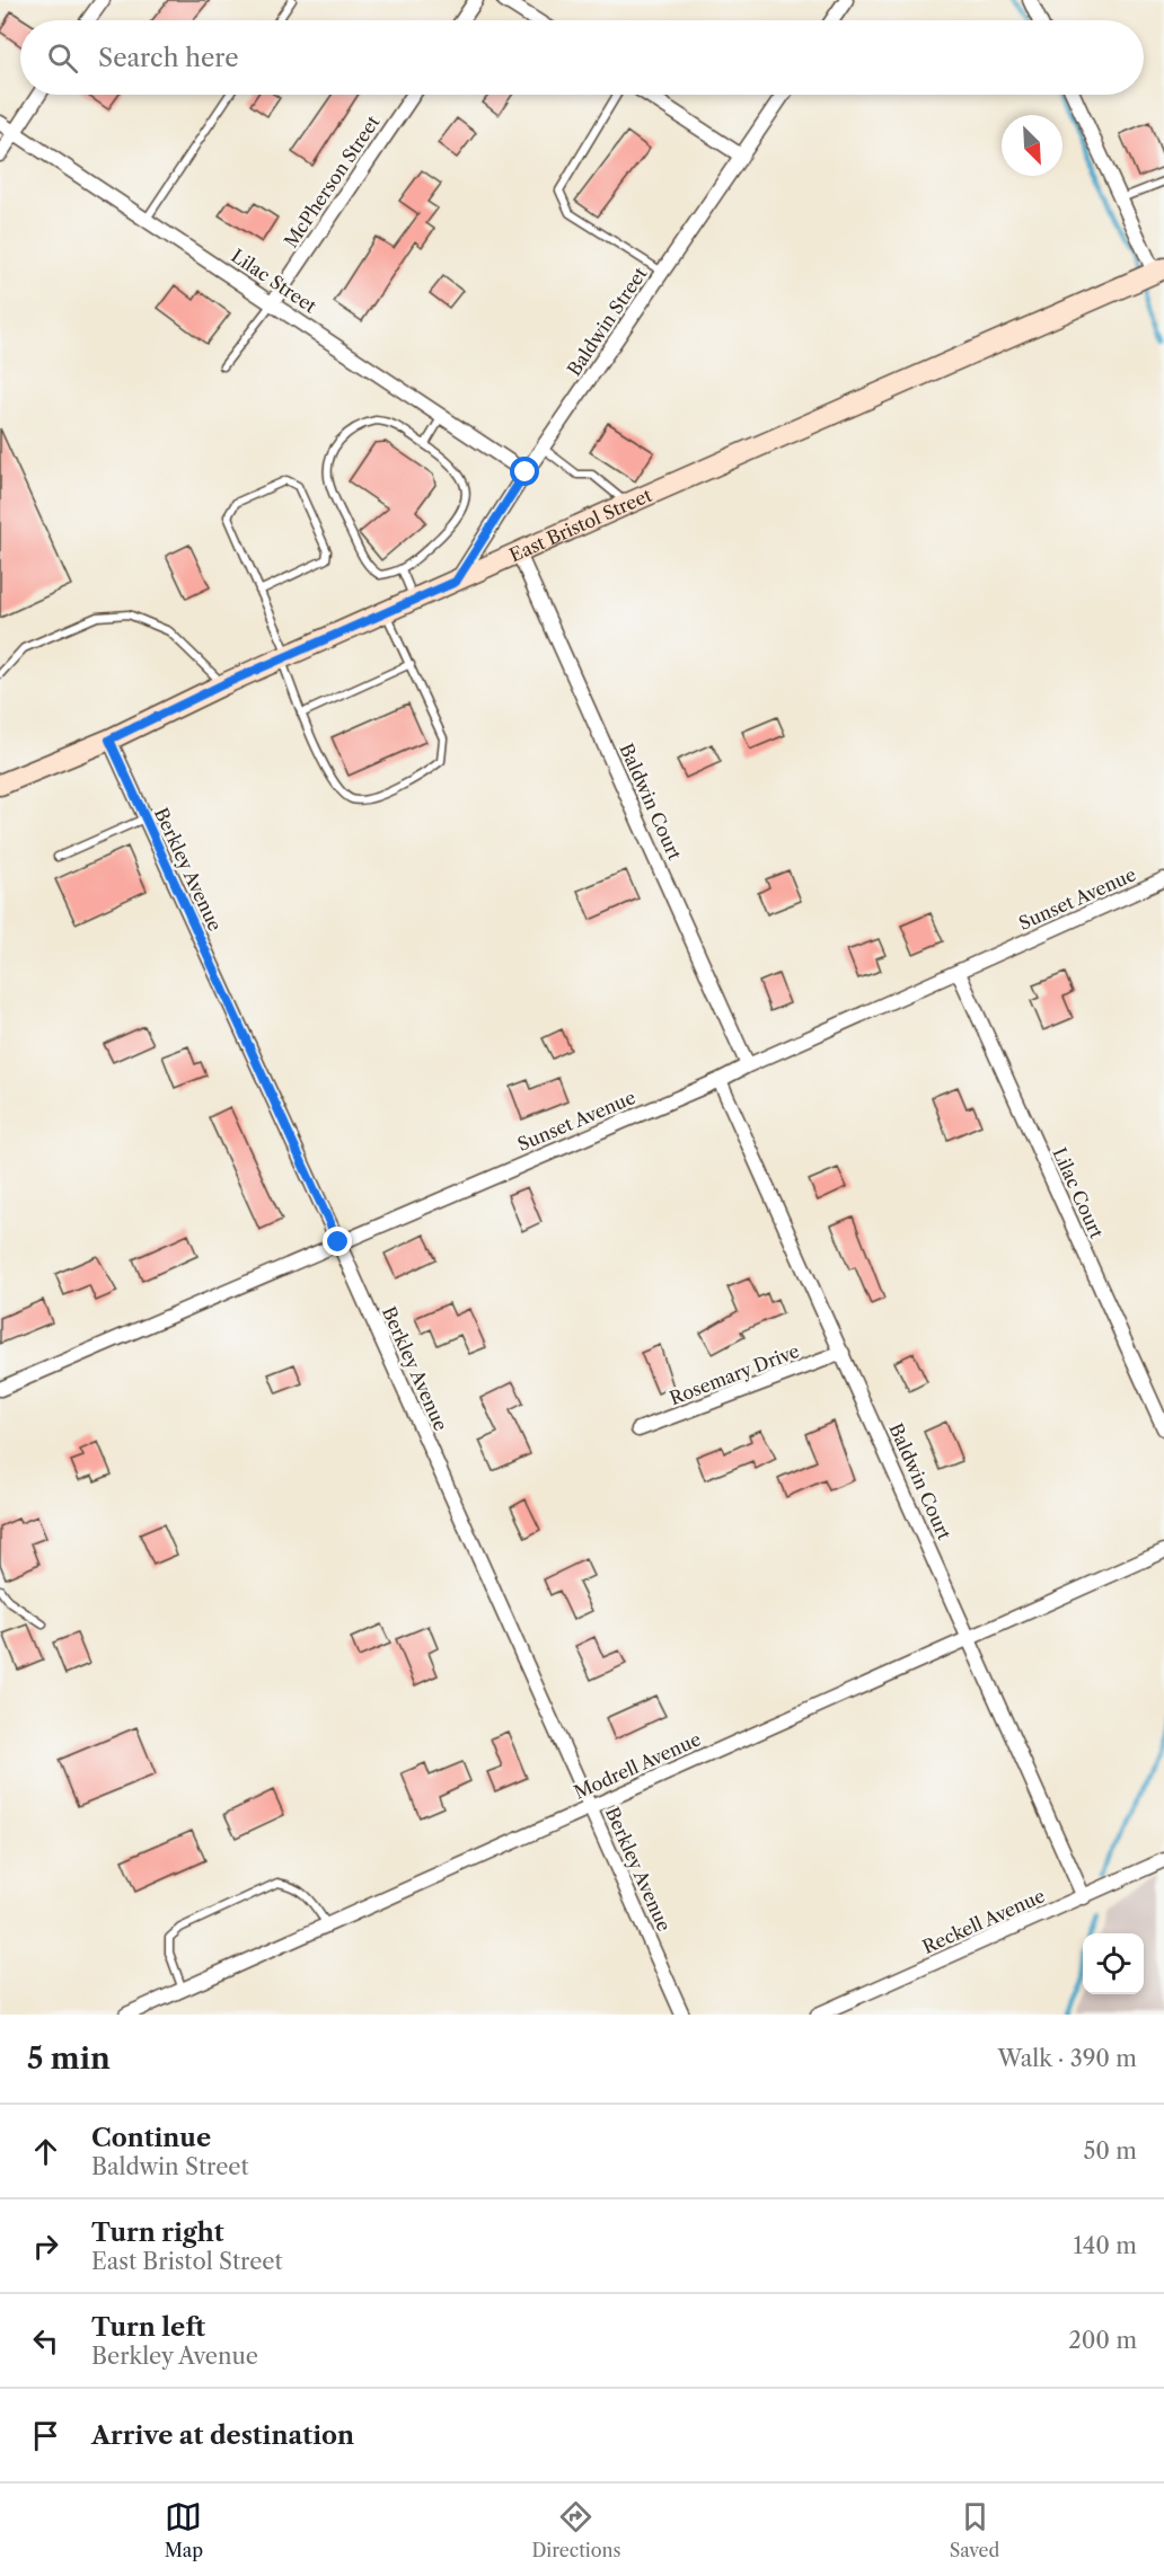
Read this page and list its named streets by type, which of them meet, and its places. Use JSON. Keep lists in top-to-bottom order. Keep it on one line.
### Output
{"streets":{"main road":["East Bristol Street"],"street":["McPherson Street","Lilac Street","Baldwin Street","Baldwin Court","Berkley Avenue","Sunset Avenue","Lilac Court","Rosemary Drive","Modrell Avenue","Reckell Avenue"]},"crossings":[["McPherson Street","Lilac Street"],["Lilac Street","Baldwin Street"],["Baldwin Street","East Bristol Street"],["East Bristol Street","Baldwin Court"],["East Bristol Street","Berkley Avenue"],["Baldwin Court","Sunset Avenue"],["Baldwin Court","Rosemary Drive"],["Baldwin Court","Modrell Avenue"],["Baldwin Court","Reckell Avenue"],["Berkley Avenue","Sunset Avenue"],["Berkley Avenue","Modrell Avenue"],["Sunset Avenue","Lilac Court"]],"north":"bottom right","page":{"search":"Search here","heading":["5 min","Walk · 390 m"],"list":[["Continue","Baldwin Street","50 m"],["Turn right","East Bristol Street","140 m"],["Turn left","Berkley Avenue","200 m"],"Arrive at destination"],"nav":["Map","Directions","Saved"]}}
